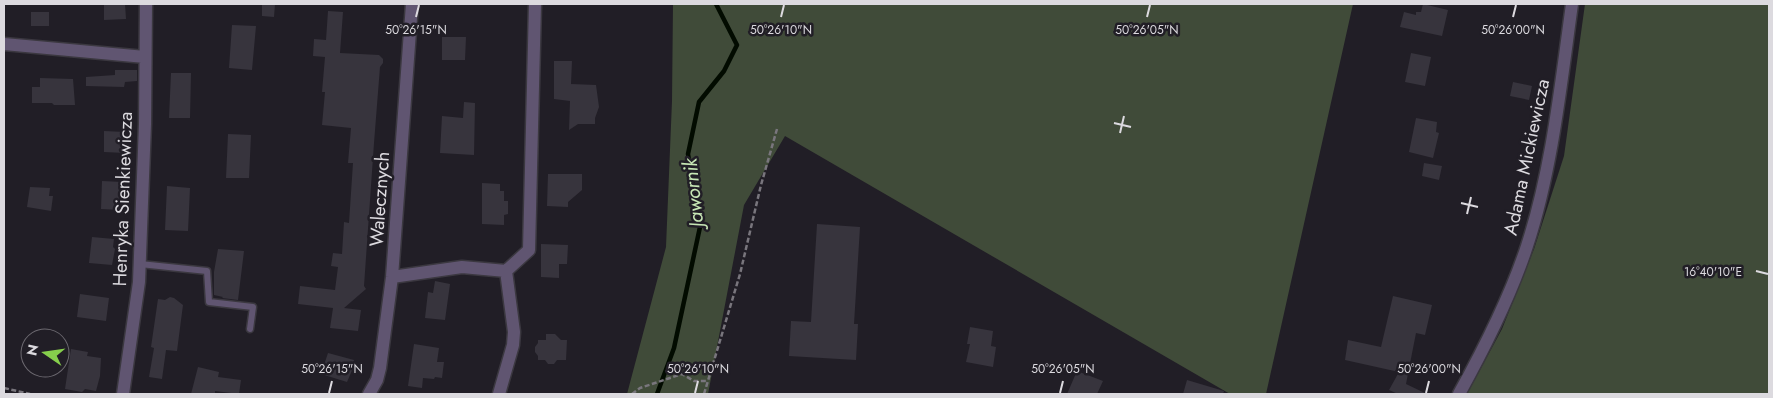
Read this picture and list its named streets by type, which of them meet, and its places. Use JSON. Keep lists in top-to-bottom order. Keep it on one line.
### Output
{"streets":{"street":["Adama Mickiewicza","Henryka Sienkiewicza","Walecznych"]},"water":["Jawornik"],"north":"left","coordinates":["50°26'15\"N","50°26'10\"N","50°26'05\"N","50°26'00\"N","16°40'10\"E"]}
